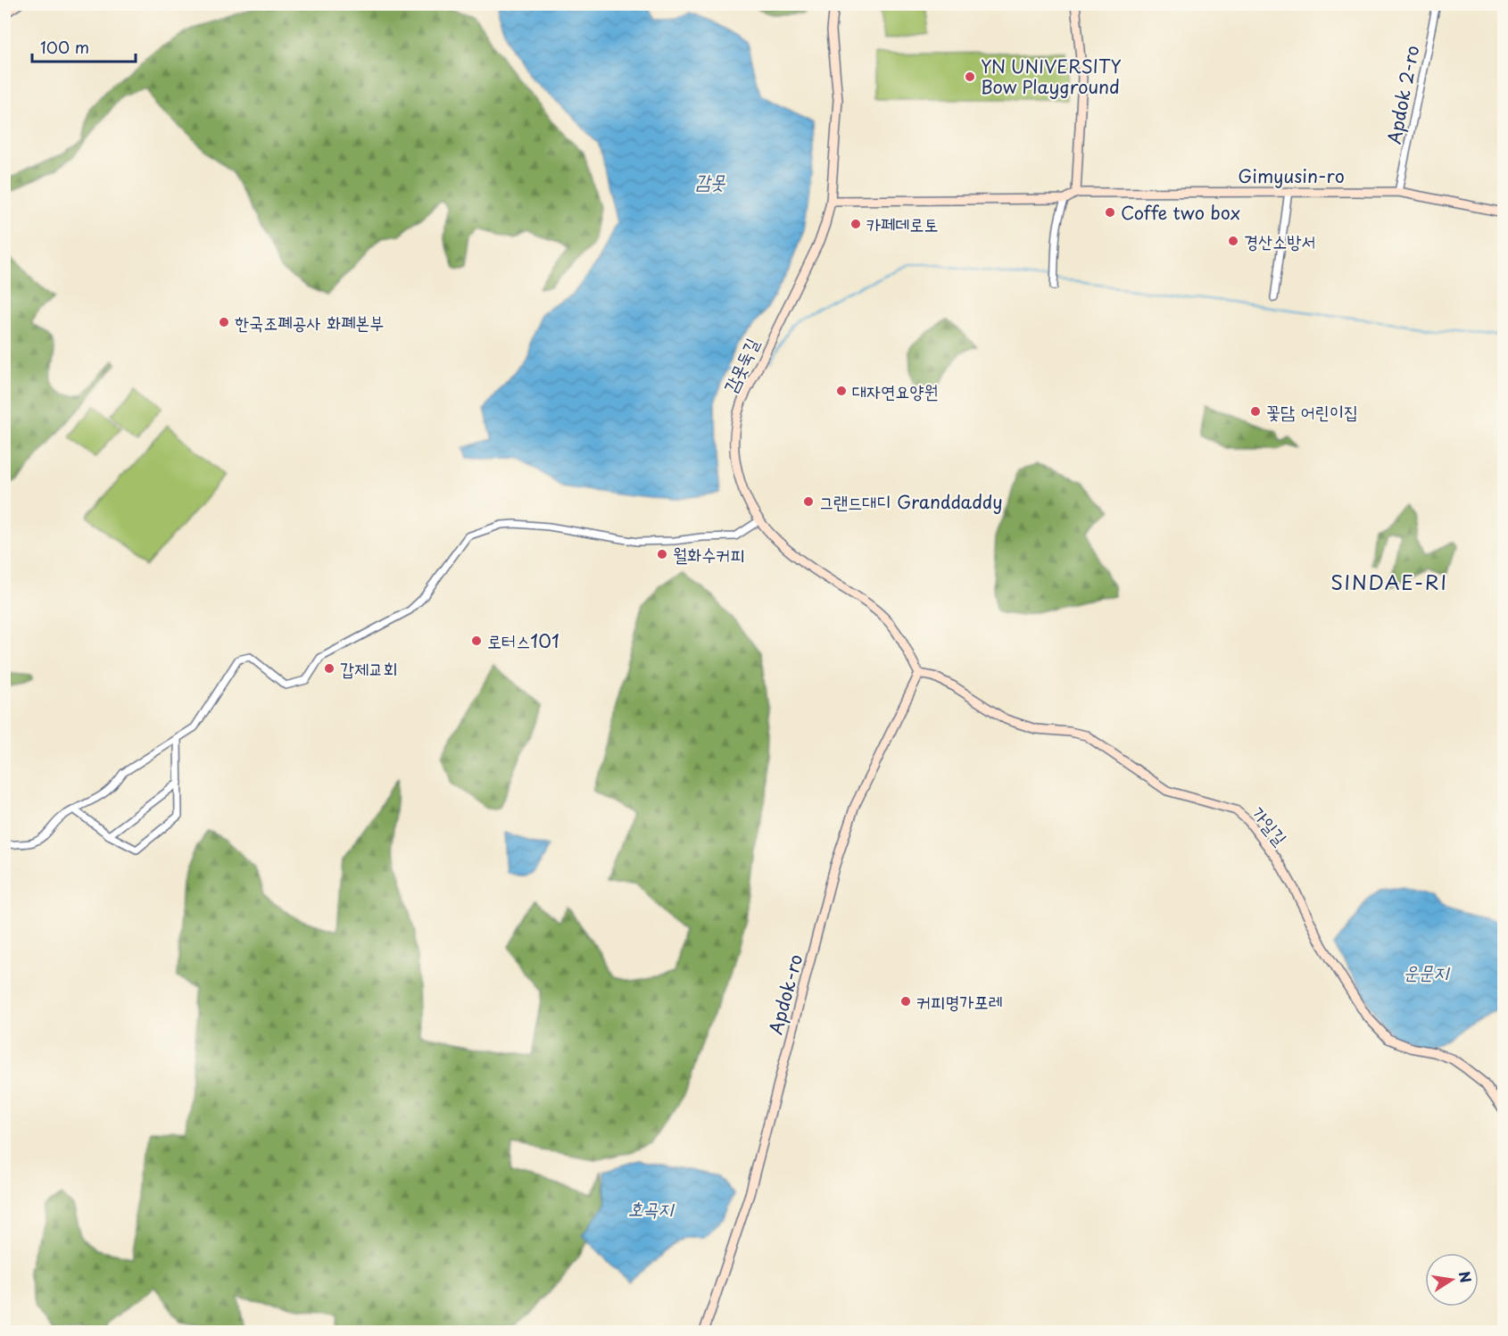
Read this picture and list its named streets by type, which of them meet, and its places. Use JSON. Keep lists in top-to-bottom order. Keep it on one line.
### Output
{"streets":{"street":["Apdok 2-ro","Gimyusin-ro","감못둑길","가일길","Apdok-ro"]},"crossings":[["Apdok 2-ro","Gimyusin-ro"],["감못둑길","가일길"],["감못둑길","Apdok-ro"],["가일길","Apdok-ro"]],"districts":["SINDAE-RI"],"water":["감못","운문지","호곡지"],"places":["YN UNIVERSITY Bow Playground","Coffe two box","카페데로토","경산소방서","한국조폐공사 화폐본부","대자연요양원","꽃담 어린이집","그랜드대디 Granddaddy","월화수커피","로터스101","갑제교회","커피명가포레"],"scale_bar":"100 m","north":"right"}
